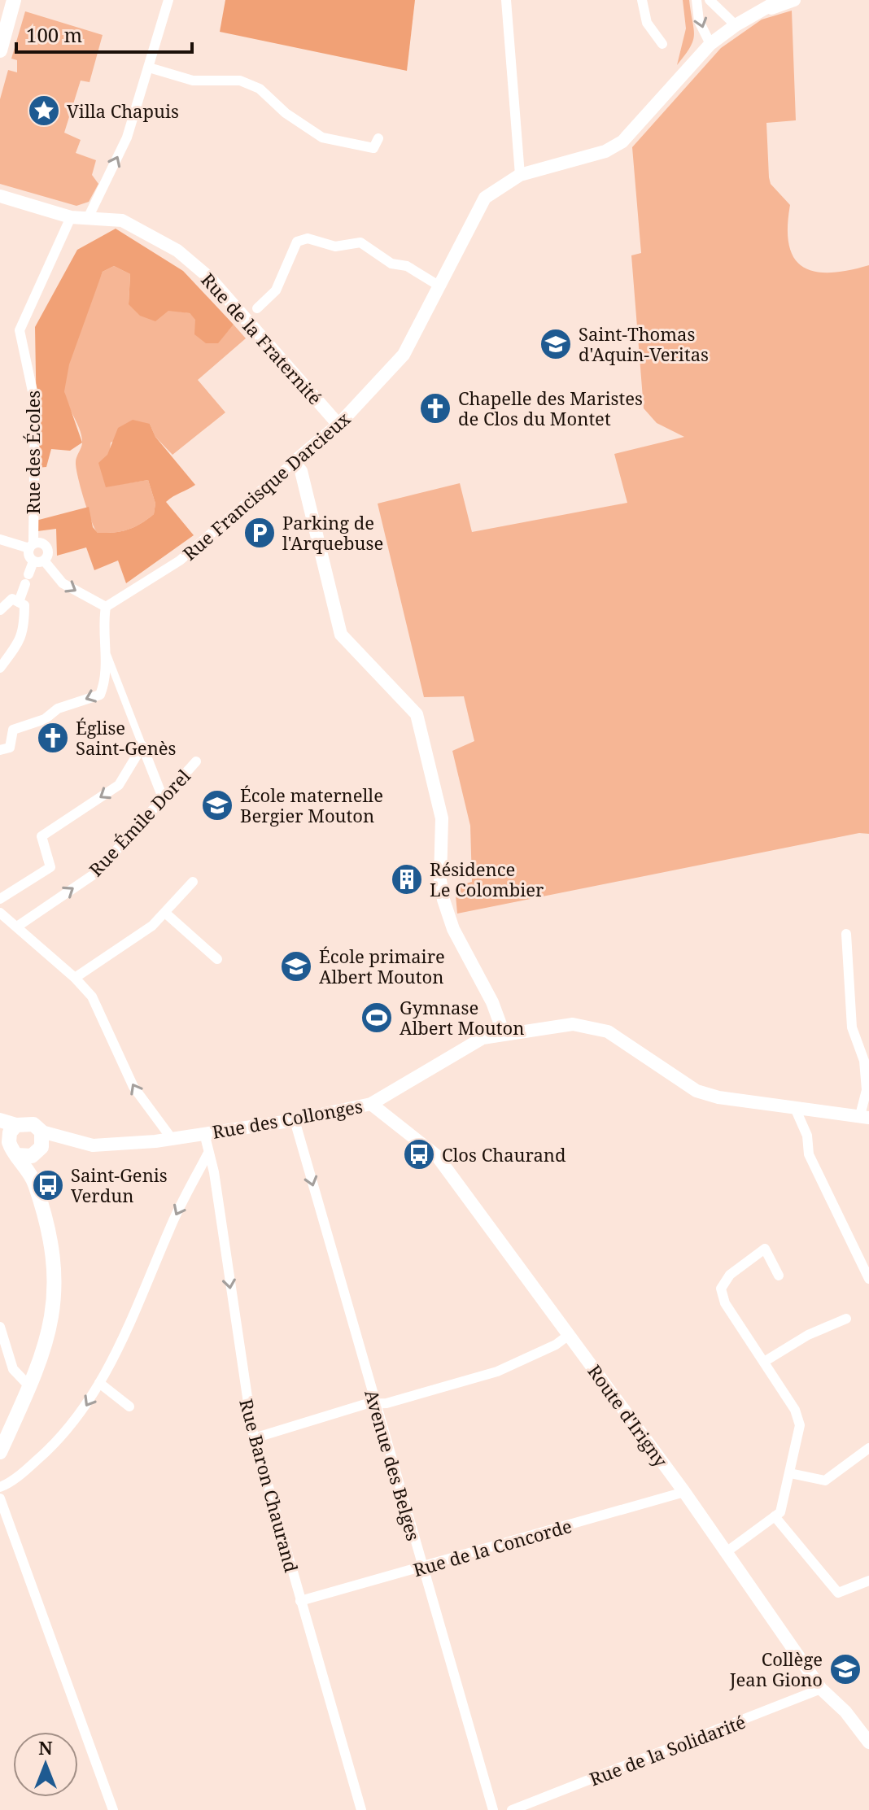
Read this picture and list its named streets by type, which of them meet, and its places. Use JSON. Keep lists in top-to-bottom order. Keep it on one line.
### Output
{"streets":{"street":["Rue de la Fraternité","Rue des Écoles","Rue Francisque Darcieux","Rue Émile Dorel","Rue des Collonges","Route d'Irigny","Avenue des Belges","Rue Baron Chaurand","Rue de la Concorde","Rue de la Solidarité"]},"crossings":[["Rue de la Fraternité","Rue des Écoles"],["Rue de la Fraternité","Rue Francisque Darcieux"],["Rue des Collonges","Route d'Irigny"],["Rue des Collonges","Avenue des Belges"],["Rue des Collonges","Rue Baron Chaurand"],["Route d'Irigny","Rue de la Concorde"],["Route d'Irigny","Rue de la Solidarité"],["Avenue des Belges","Rue de la Concorde"],["Rue Baron Chaurand","Rue de la Concorde"]],"one_way":["Avenue des Belges","Rue Baron Chaurand"],"places":{"place":["Villa Chapuis"],"school or university":["Saint-Thomas d'Aquin-Veritas","École maternelle Bergier Mouton","École primaire Albert Mouton","Collège Jean Giono"],"church":["Chapelle des Maristes de Clos du Montet","Église Saint-Genès"],"parking":["Parking de l'Arquebuse"],"building":["Résidence Le Colombier"],"sports":["Gymnase Albert Mouton"],"bus stop":["Clos Chaurand","Saint-Genis Verdun"]},"scale_bar":"100 m","north":"top"}
